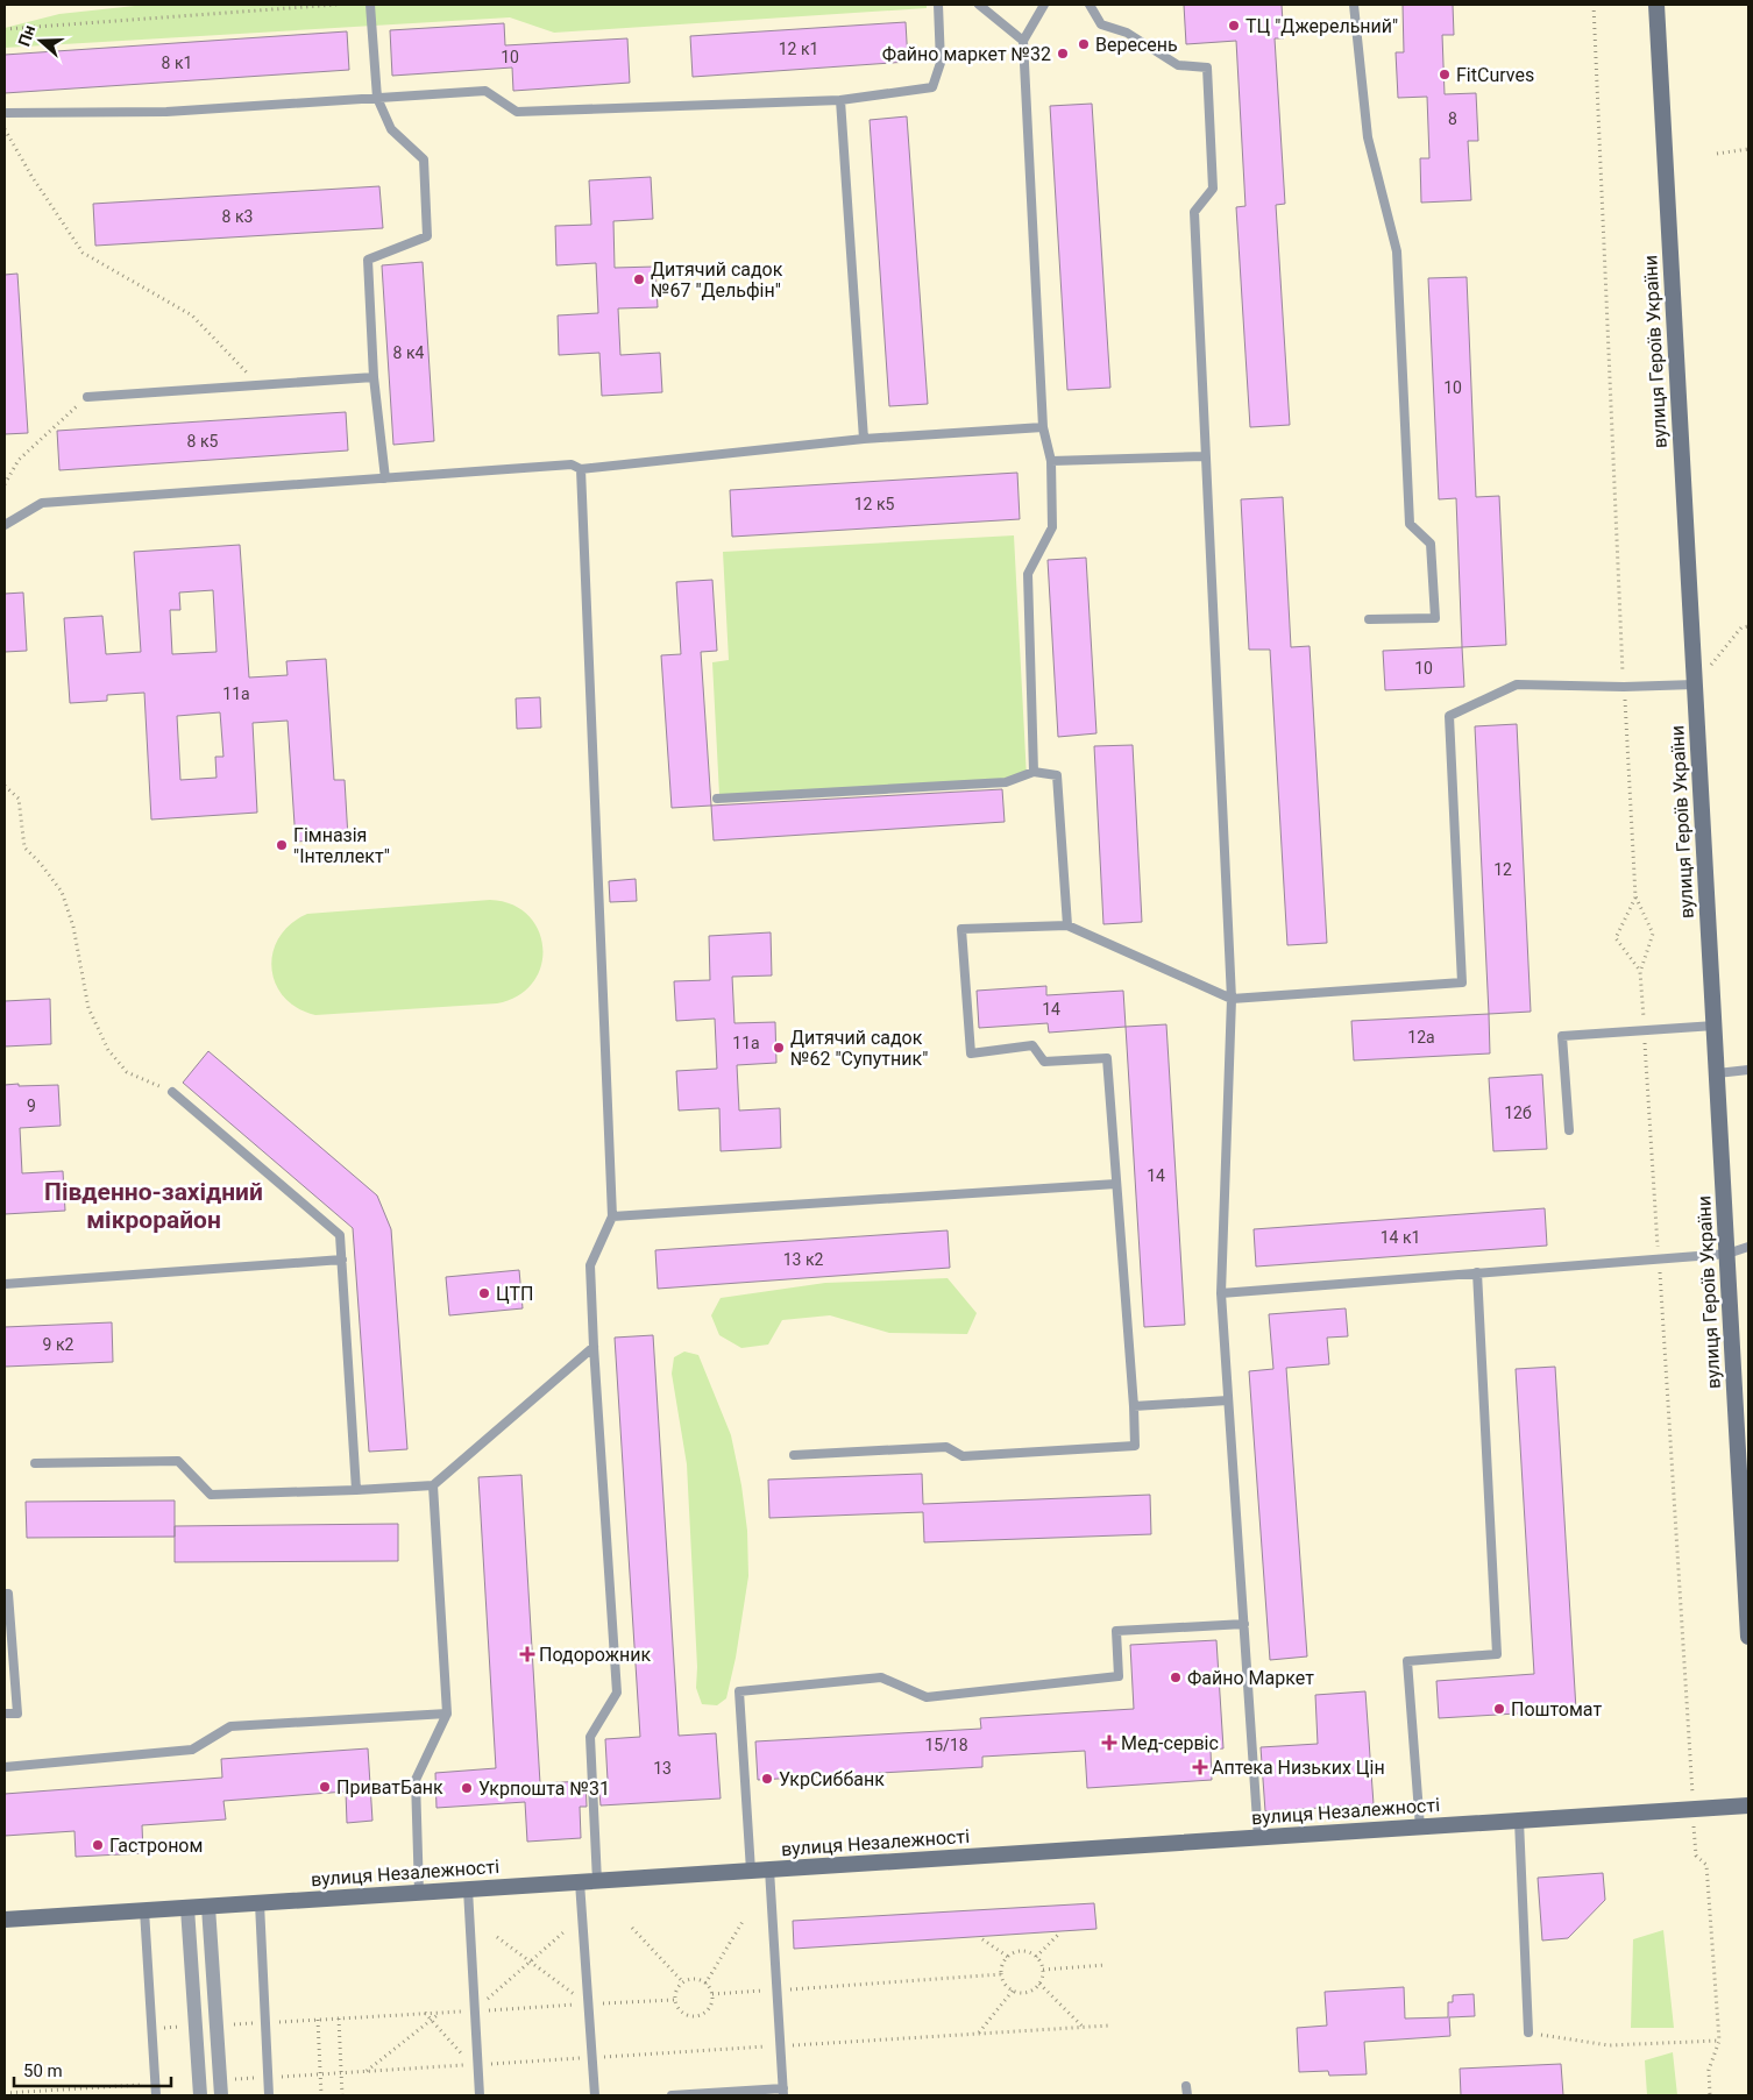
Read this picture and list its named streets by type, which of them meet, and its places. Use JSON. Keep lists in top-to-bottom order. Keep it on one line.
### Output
{"streets":{"main road":["вулиця Героїв України","вулиця Незалежності"]},"districts":["Південно-західний мікрорайон"],"places":{"other":["ТЦ \"Джерельний\"","Вересень","Файно маркет №32","FitCurves","Дитячий садок №67 \"Дельфін\"","Гімназія \"Інтеллект\"","Дитячий садок №62 \"Супутник\"","ЦТП","Файно Маркет","Поштомат","УкрСиббанк","ПриватБанк","Укрпошта №31","Гастроном"],"health":["Подорожник","Мед-сервіс","Аптека Низьких Цін"]},"house_numbers":["12 к1","10","8 к1","8","8 к3","8 к4","10","8 к5","12 к5","10","11а","12","14","12а","11а","9","12б","14","14 к1","13 к2","9 к2","15/18","13"],"scale_bar":"50 m","north":"left"}
